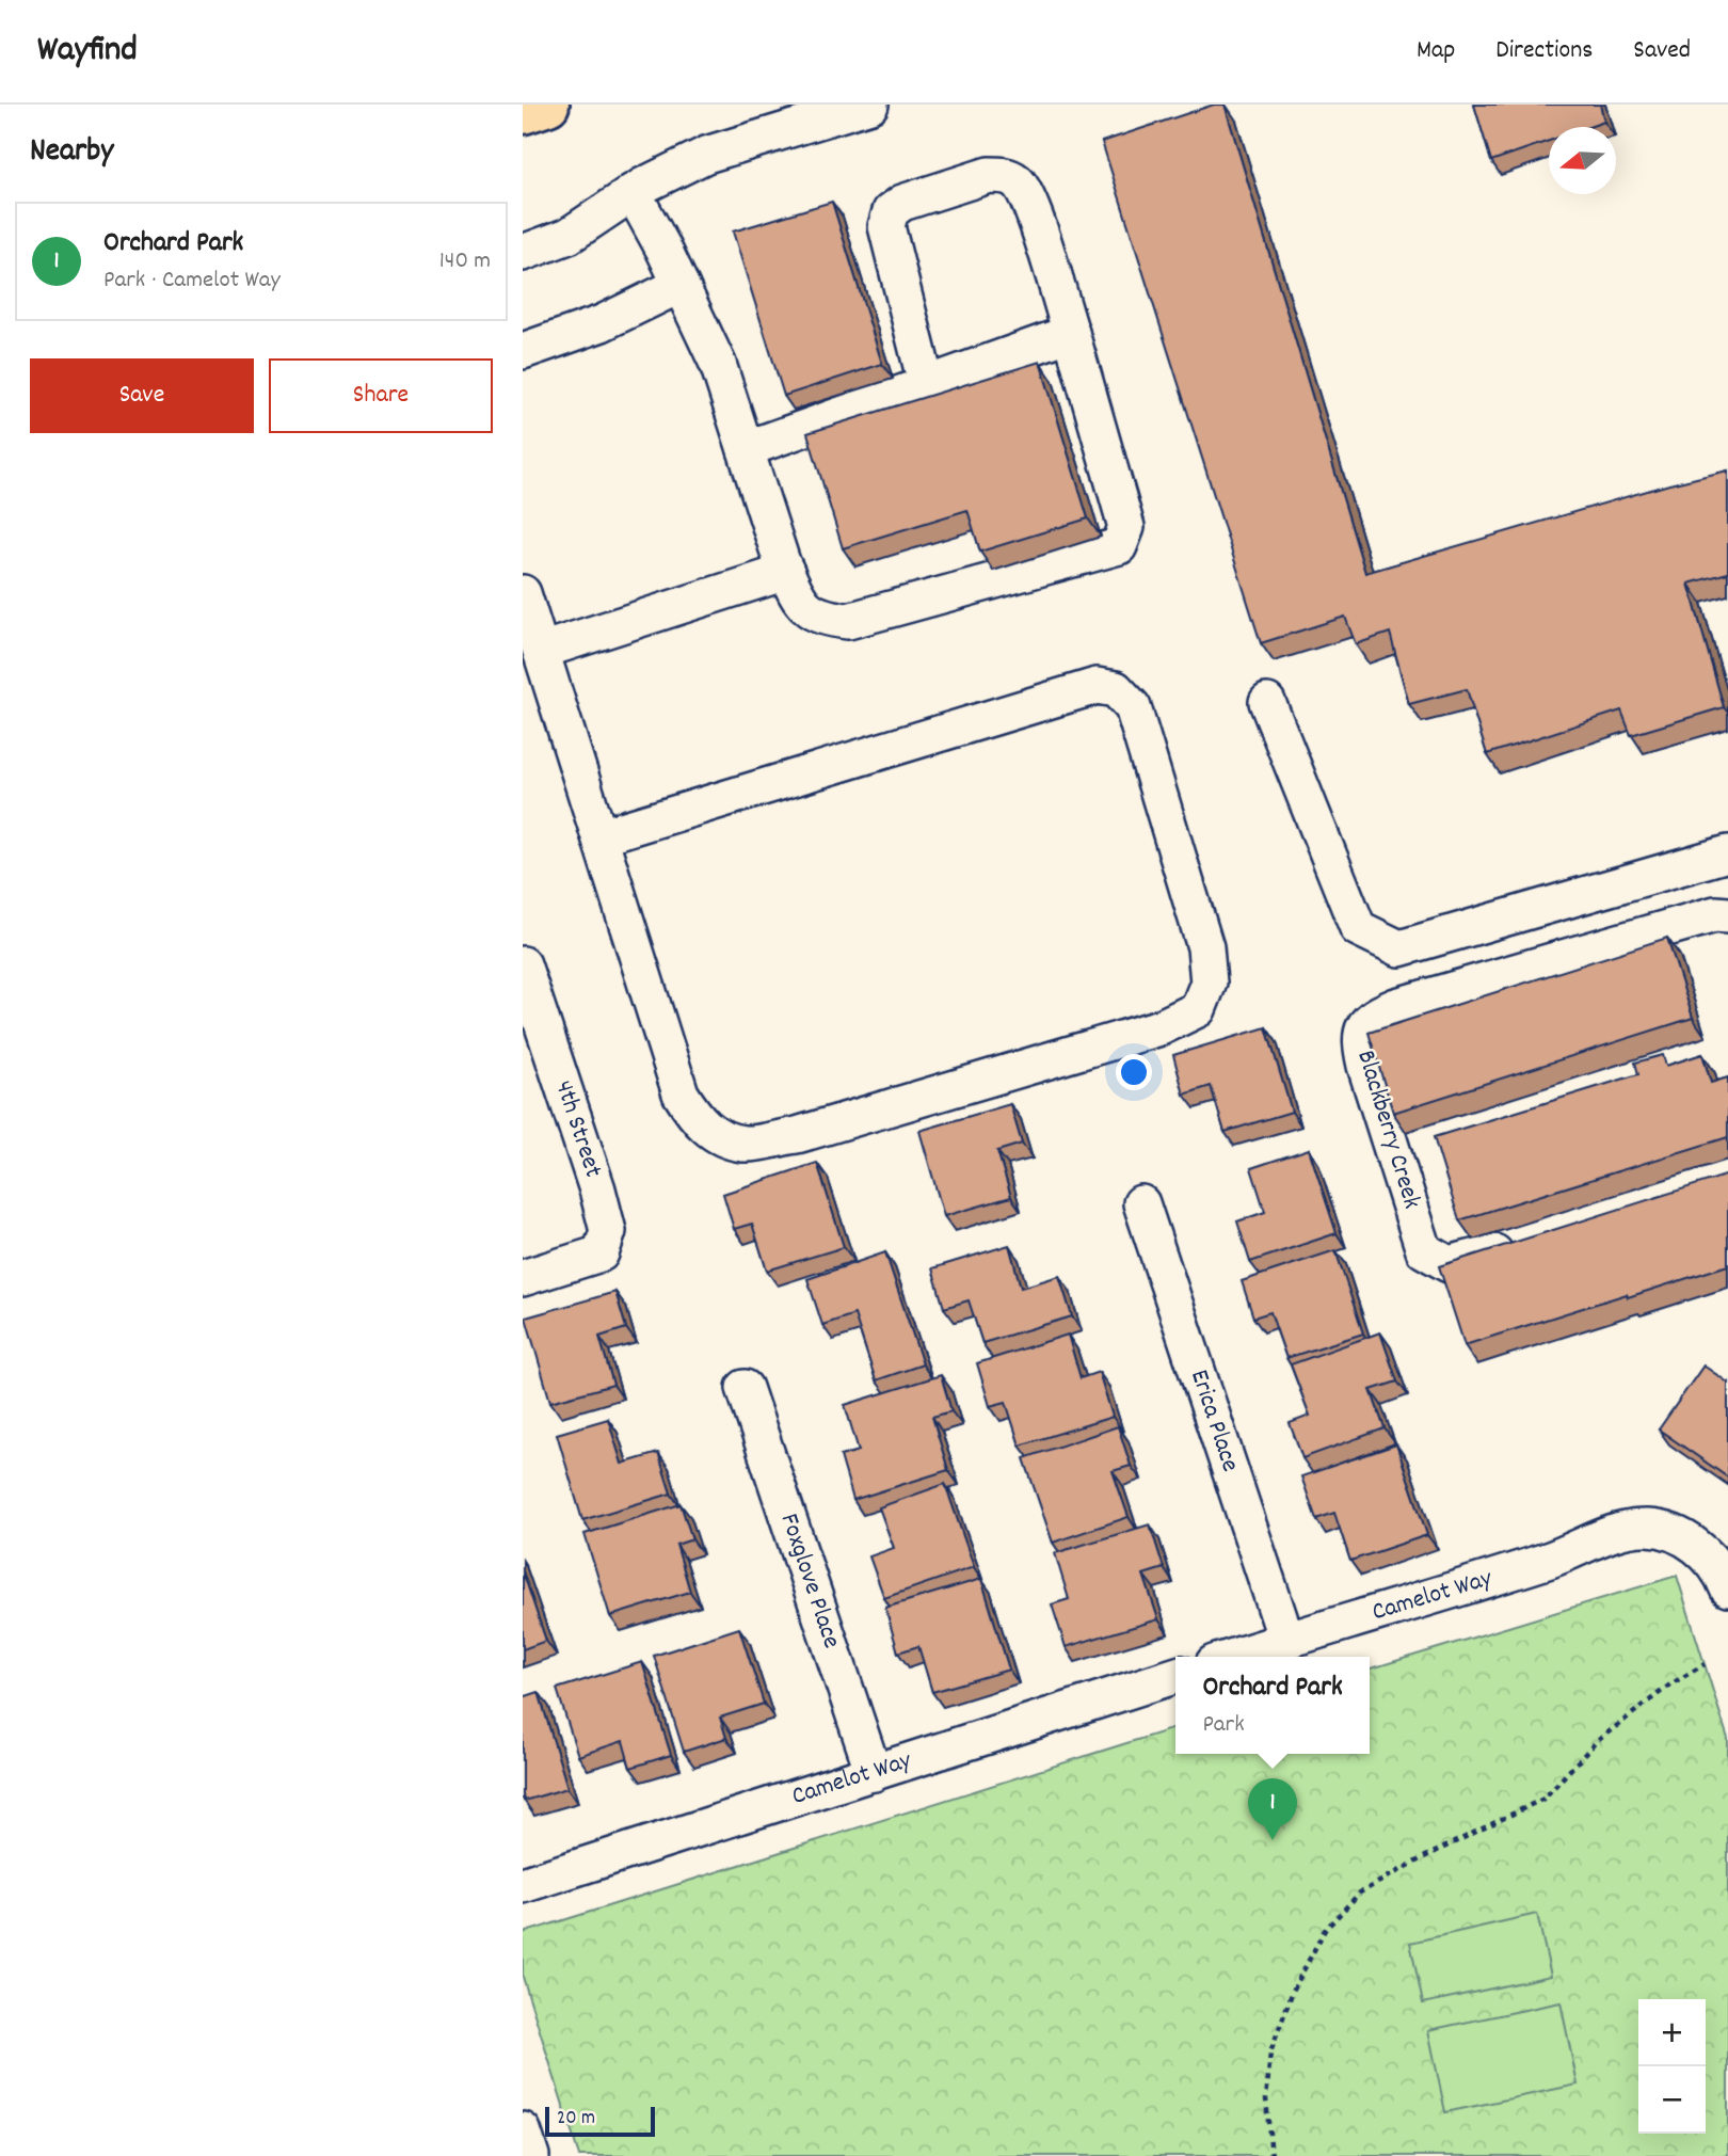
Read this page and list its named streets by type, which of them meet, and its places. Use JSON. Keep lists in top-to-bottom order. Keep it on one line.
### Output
{"streets":{"street":["4th Street","Blackberry Creek","Erica Place","Foxglove Place","Camelot Way"]},"crossings":[["Erica Place","Camelot Way"],["Foxglove Place","Camelot Way"]],"scale_bar":"20 m","north":"left","page":{"header":"Wayfind","nav":["Map","Directions","Saved"],"heading":"Nearby","list":[{"mark":"1","name":"Orchard Park","note":"Park · Camelot Way","value":"140 m"}],"buttons":["Save","Share"],"popup":["Orchard Park","Park"],"pins":"1","map_buttons":["+","−"],"scale":"20 m"}}
